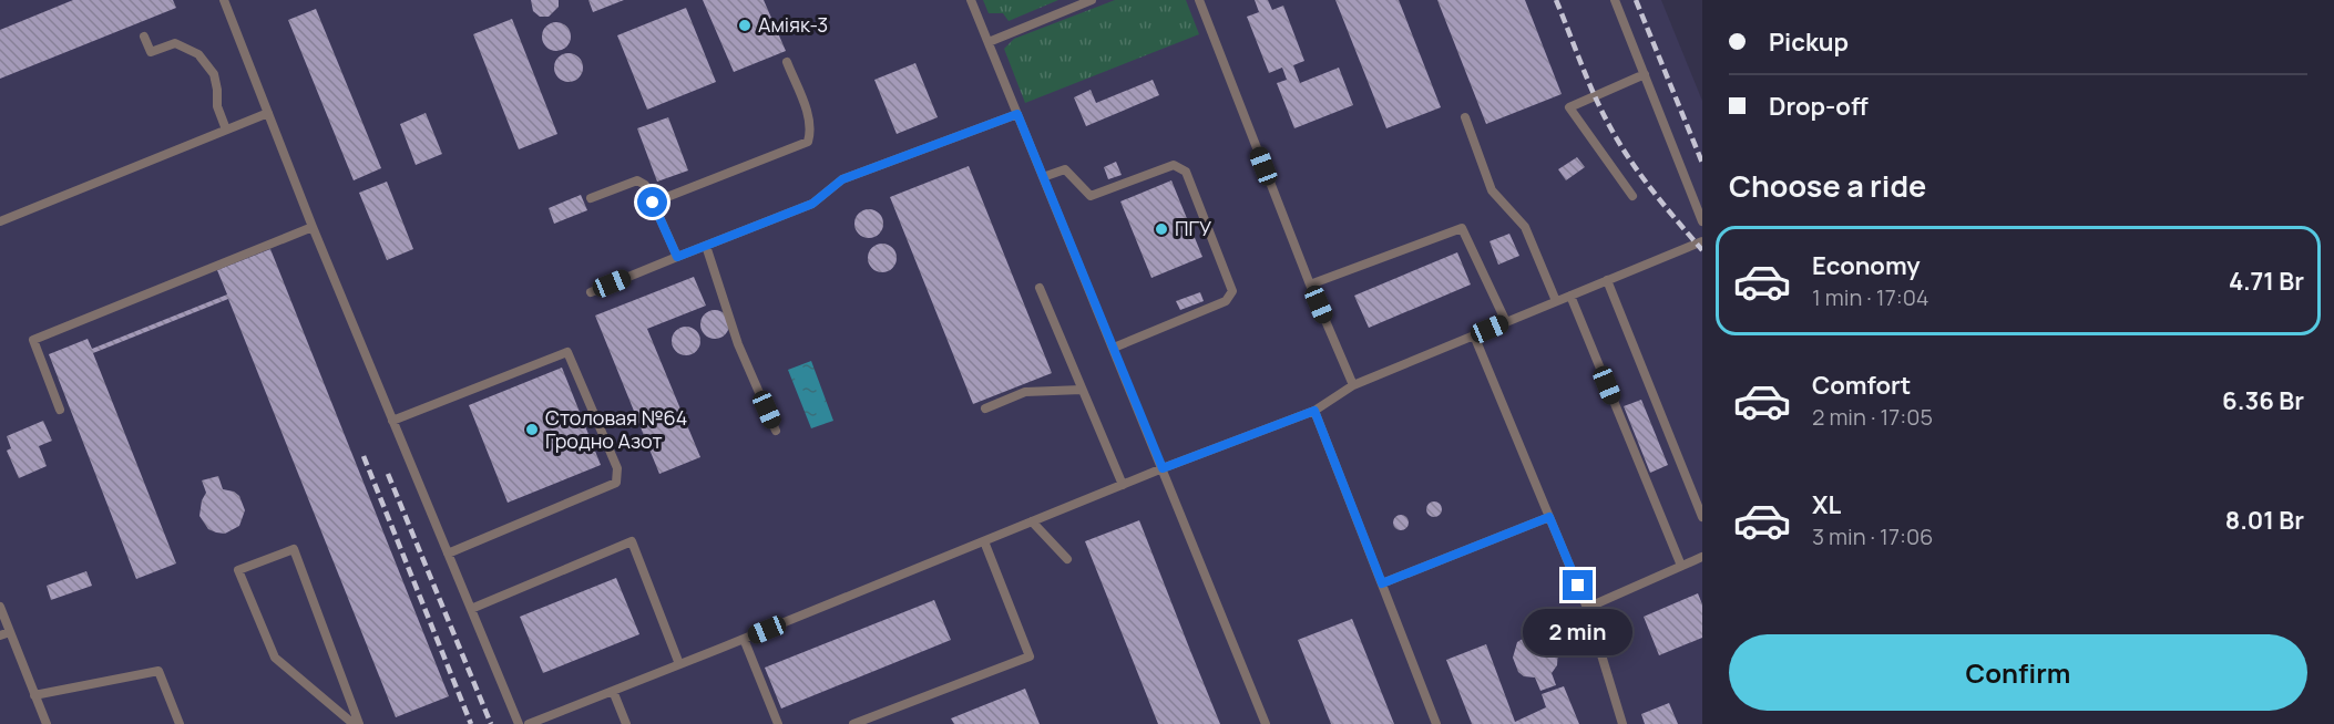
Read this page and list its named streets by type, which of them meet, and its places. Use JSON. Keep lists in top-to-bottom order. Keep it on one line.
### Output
{"places":["Аміяк-3","ПГУ","Столовая №64 Гродно Азот"],"page":{"banner":["Pickup","Drop-off"],"heading":"Choose a ride","list":[{"name":"Economy","note":"1 min · 17:04","value":"4.71 Br"},{"name":"Comfort","note":"2 min · 17:05","value":"6.36 Br"},{"name":"XL","note":"3 min · 17:06","value":"8.01 Br"}],"bubble":"2 min","buttons":"Confirm"}}
